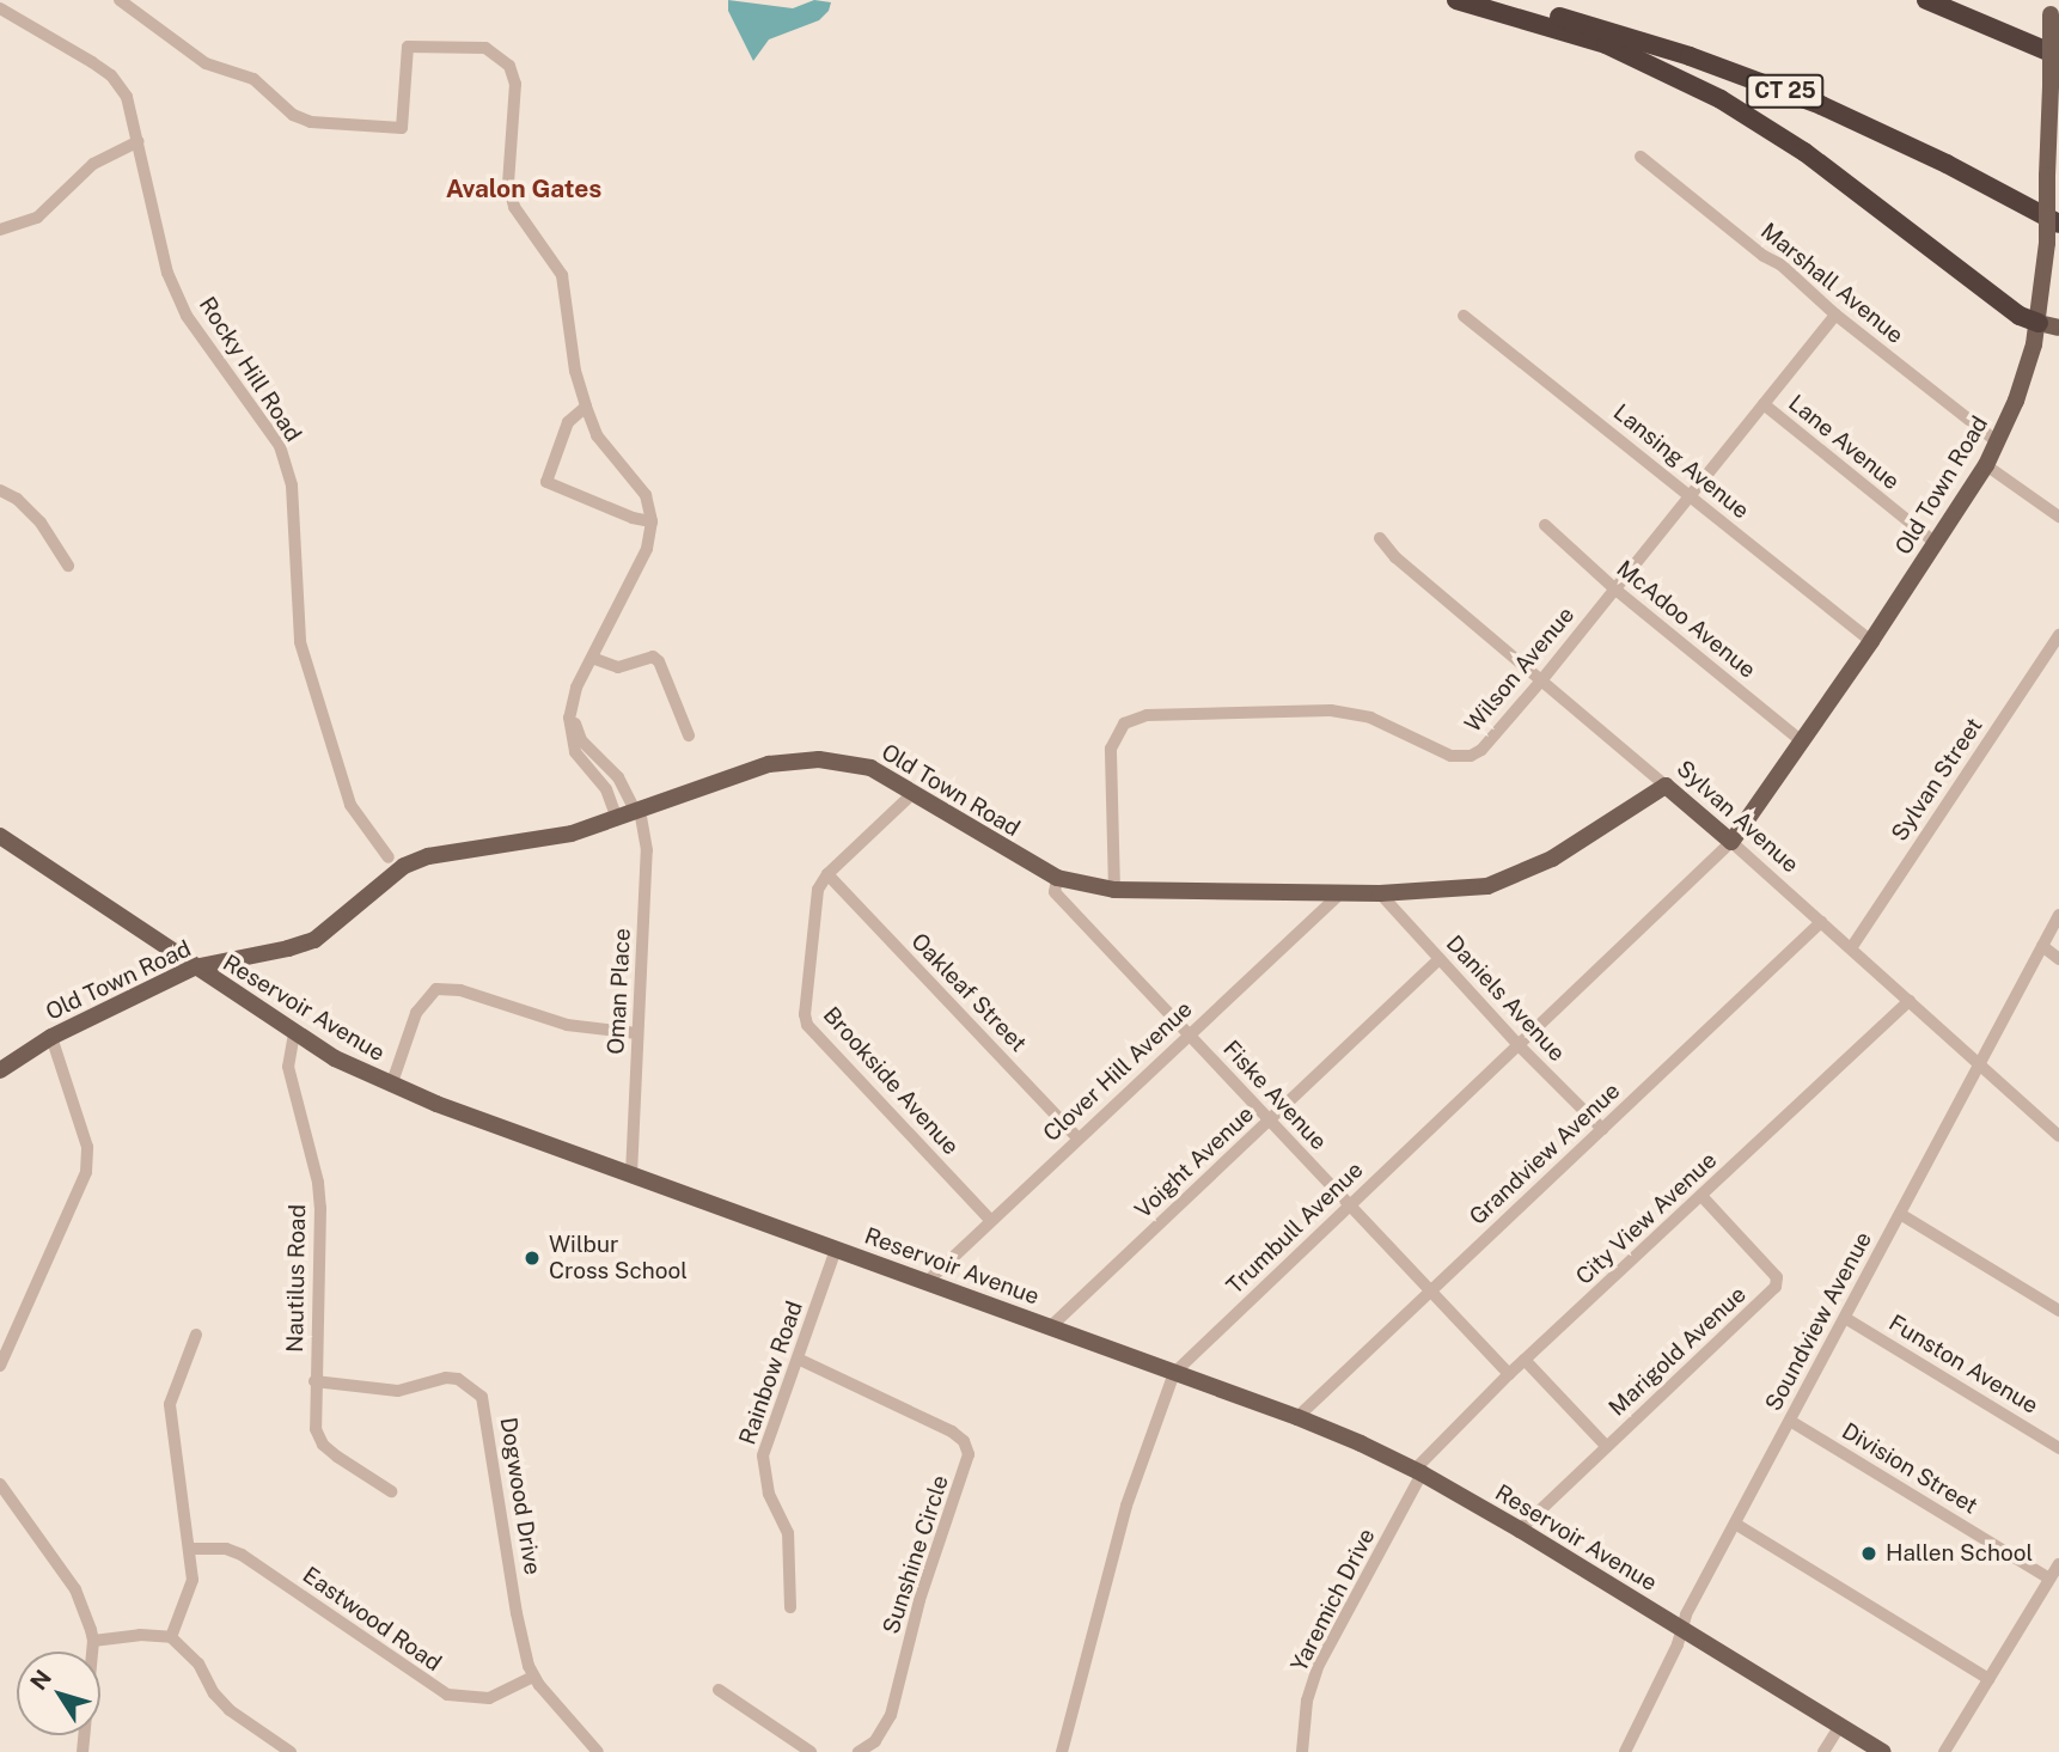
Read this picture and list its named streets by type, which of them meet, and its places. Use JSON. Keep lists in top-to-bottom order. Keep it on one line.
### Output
{"streets":{"highway":["CT 25"],"main road":["Old Town Road","Sylvan Avenue","Reservoir Avenue"],"street":["Marshall Avenue","Rocky Hill Road","Lane Avenue","Lansing Avenue","McAdoo Avenue","Wilson Avenue","Sylvan Street","Oman Place","Oakleaf Street","Daniels Avenue","Clover Hill Avenue","Brookside Avenue","Fiske Avenue","Grandview Avenue","Voight Avenue","City View Avenue","Trumbull Avenue","Nautilus Road","Soundview Avenue","Marigold Avenue","Funston Avenue","Rainbow Road","Division Street","Dogwood Drive","Sunshine Circle","Yaremich Drive","Eastwood Road"]},"crossings":[["Marshall Avenue","Old Town Road"],["Marshall Avenue","Wilson Avenue"],["Lane Avenue","Old Town Road"],["Lane Avenue","Wilson Avenue"],["Lansing Avenue","Old Town Road"],["Lansing Avenue","Wilson Avenue"],["Old Town Road","McAdoo Avenue"],["Old Town Road","Wilson Avenue"],["Old Town Road","Sylvan Avenue"],["Old Town Road","Oman Place"],["Old Town Road","Daniels Avenue"],["Old Town Road","Reservoir Avenue"],["Old Town Road","Clover Hill Avenue"],["Old Town Road","Brookside Avenue"],["Old Town Road","Fiske Avenue"],["Old Town Road","Trumbull Avenue"],["McAdoo Avenue","Wilson Avenue"],["Wilson Avenue","Sylvan Avenue"],["Sylvan Street","Sylvan Avenue"],["Sylvan Avenue","Grandview Avenue"],["Sylvan Avenue","City View Avenue"],["Sylvan Avenue","Trumbull Avenue"],["Sylvan Avenue","Soundview Avenue"],["Oman Place","Reservoir Avenue"],["Oakleaf Street","Clover Hill Avenue"],["Oakleaf Street","Brookside Avenue"],["Daniels Avenue","Grandview Avenue"],["Daniels Avenue","Voight Avenue"],["Daniels Avenue","Trumbull Avenue"],["Reservoir Avenue","Clover Hill Avenue"],["Reservoir Avenue","Grandview Avenue"],["Reservoir Avenue","Voight Avenue"],["Reservoir Avenue","City View Avenue"],["Reservoir Avenue","Trumbull Avenue"],["Reservoir Avenue","Nautilus Road"],["Reservoir Avenue","Soundview Avenue"],["Reservoir Avenue","Marigold Avenue"],["Reservoir Avenue","Rainbow Road"],["Reservoir Avenue","Yaremich Drive"],["Clover Hill Avenue","Brookside Avenue"],["Clover Hill Avenue","Fiske Avenue"],["Fiske Avenue","Grandview Avenue"],["Fiske Avenue","Voight Avenue"],["Fiske Avenue","City View Avenue"],["Fiske Avenue","Trumbull Avenue"],["City View Avenue","Marigold Avenue"],["City View Avenue","Yaremich Drive"],["Nautilus Road","Dogwood Drive"],["Soundview Avenue","Funston Avenue"],["Soundview Avenue","Division Street"],["Rainbow Road","Sunshine Circle"],["Dogwood Drive","Eastwood Road"]],"districts":["Avalon Gates"],"places":["Wilbur Cross School","Hallen School"],"north":"top left"}
